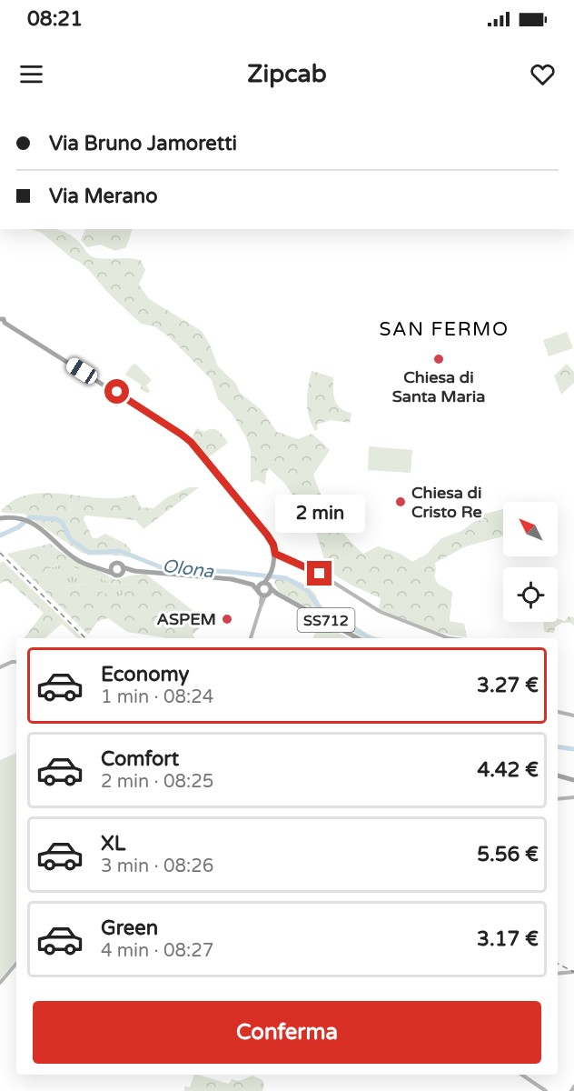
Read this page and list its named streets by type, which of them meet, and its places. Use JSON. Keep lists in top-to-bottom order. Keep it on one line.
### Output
{"streets":{"main road":["SS712"]},"districts":["SAN FERMO"],"water":["Olona"],"places":["Chiesa di Santa Maria","Chiesa di Cristo Re","ASPEM"],"north":"top left","page":{"status":"08:21","header":"Zipcab","banner":["Via Bruno Jamoretti","Via Merano"],"bubble":"2 min","list":[{"name":"Economy","note":"1 min · 08:24","value":"3.27 €"},{"name":"Comfort","note":"2 min · 08:25","value":"4.42 €"},{"name":"XL","note":"3 min · 08:26","value":"5.56 €"},{"name":"Green","note":"4 min · 08:27","value":"3.17 €"}],"buttons":"Conferma"}}
